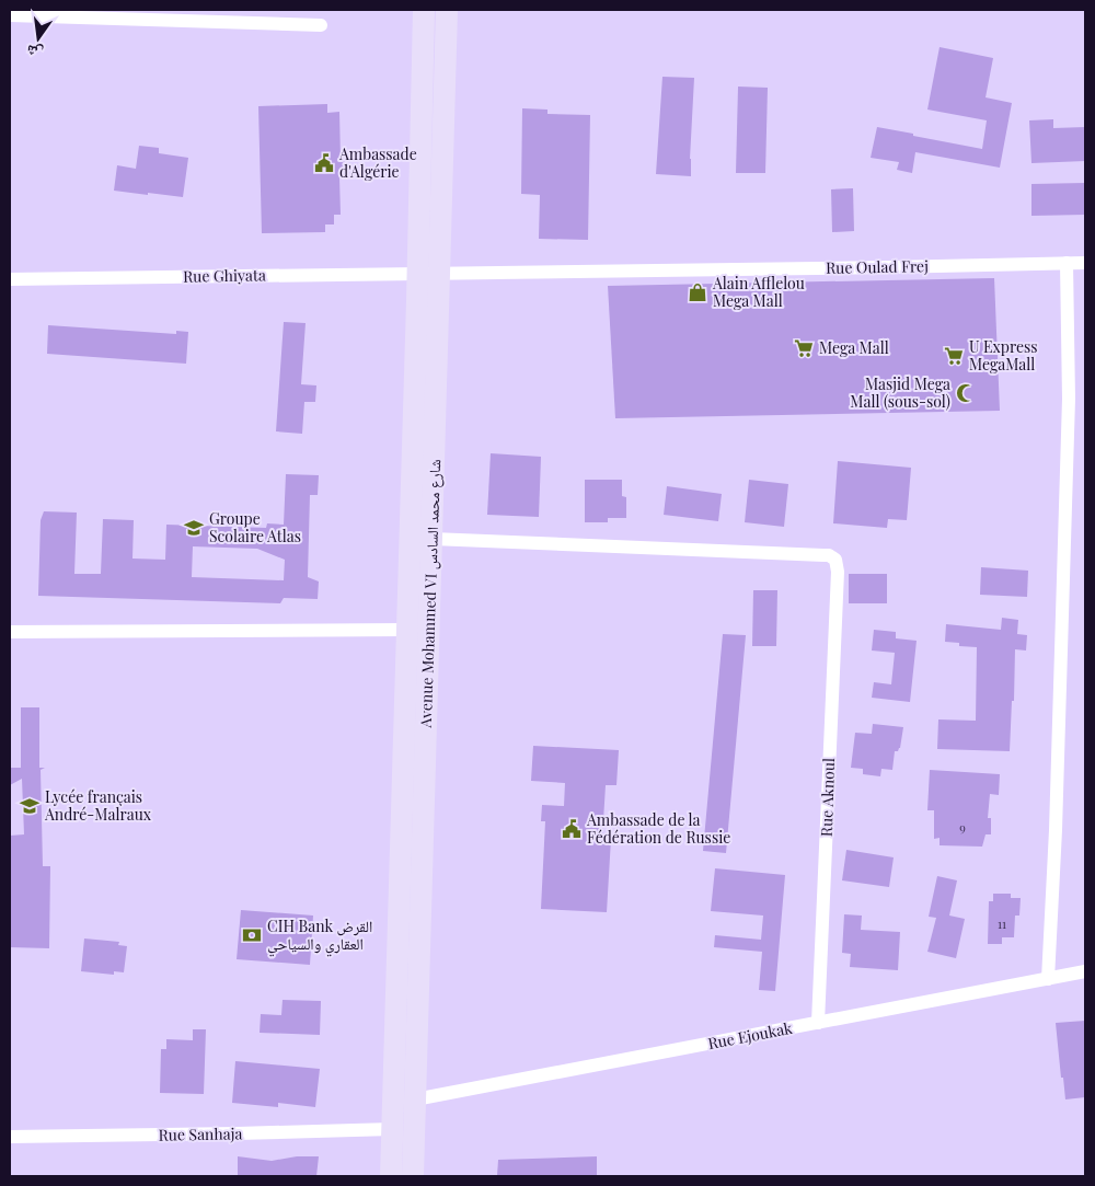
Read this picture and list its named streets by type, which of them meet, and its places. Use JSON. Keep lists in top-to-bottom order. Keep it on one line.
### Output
{"streets":{"main road":["Avenue Mohammed VI شارع محمد السادس"],"street":["Rue Oulad Frej","Rue Ghiyata","Rue Aknoul","Rue Ejoukak","Rue Sanhaja"]},"crossings":[["Rue Oulad Frej","Rue Ghiyata"],["Rue Oulad Frej","Avenue Mohammed VI شارع محمد السادس"],["Rue Ghiyata","Avenue Mohammed VI شارع محمد السادس"],["Avenue Mohammed VI شارع محمد السادس","Rue Aknoul"],["Avenue Mohammed VI شارع محمد السادس","Rue Ejoukak"],["Avenue Mohammed VI شارع محمد السادس","Rue Sanhaja"],["Rue Aknoul","Rue Ejoukak"]],"places":{"public building":["Ambassade d'Algérie","Ambassade de la Fédération de Russie"],"shop":["Alain Afflelou Mega Mall"],"supermarket":["Mega Mall","U Express MegaMall"],"mosque":["Masjid Mega Mall (sous-sol)"],"school or university":["Groupe Scolaire Atlas","Lycée français André-Malraux"],"bank":["CIH Bank القرض العقاري والسياحي"]},"house_numbers":["9","11"],"north":"bottom"}
